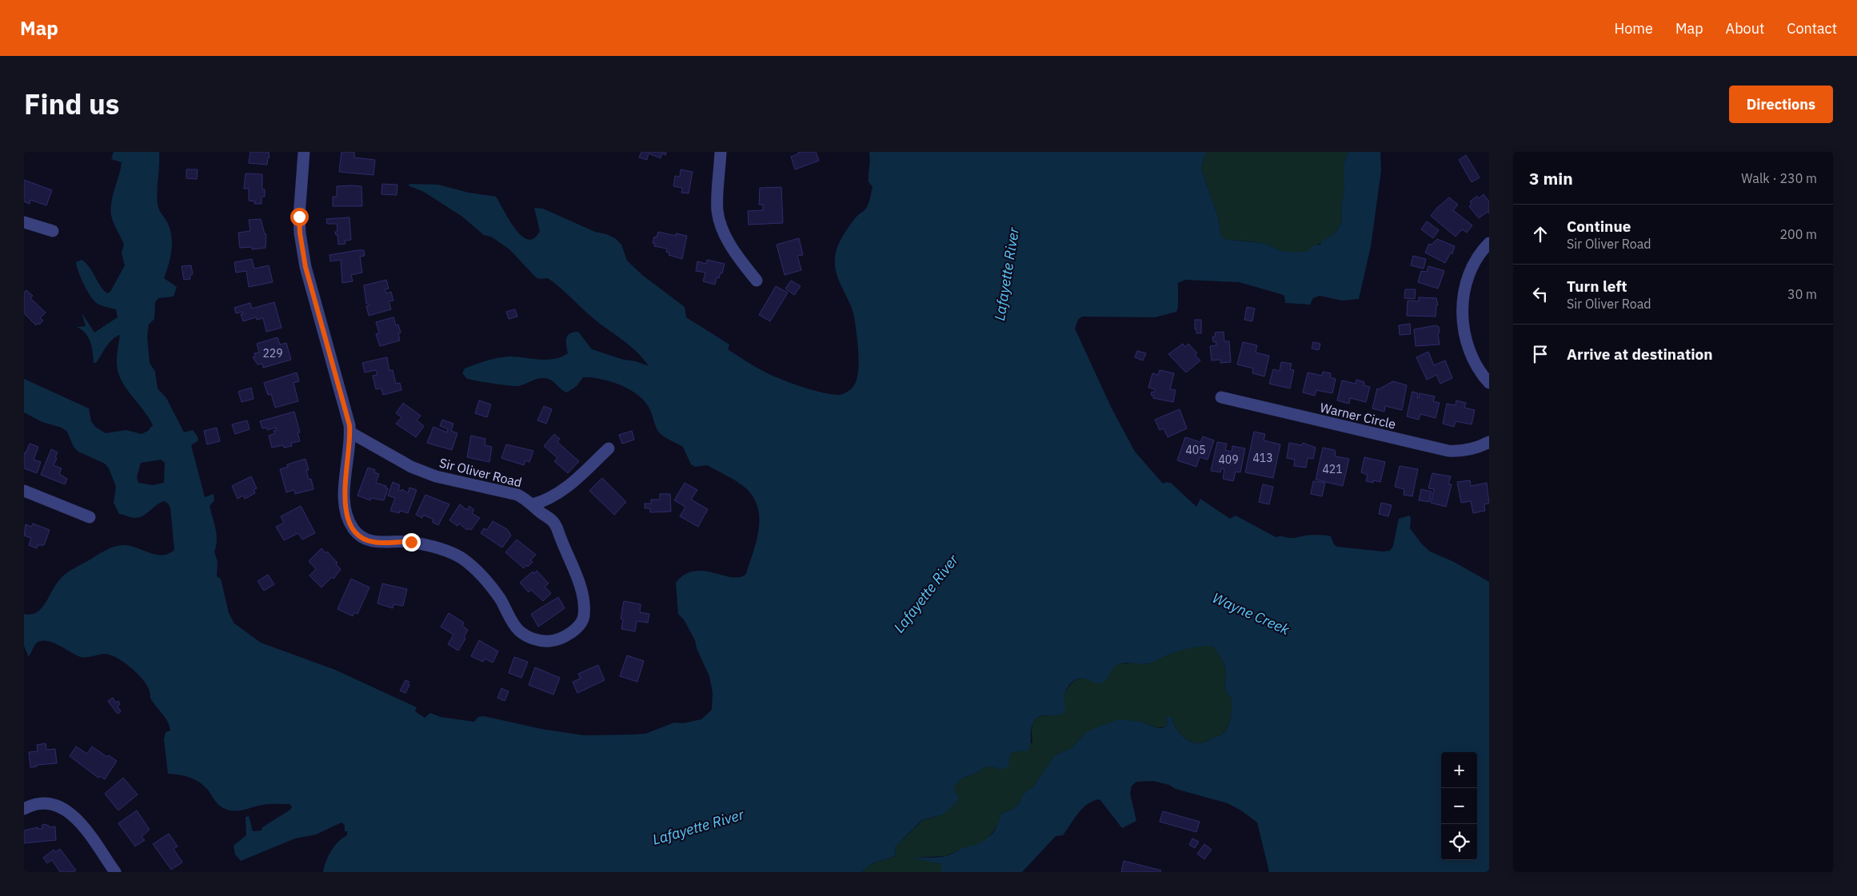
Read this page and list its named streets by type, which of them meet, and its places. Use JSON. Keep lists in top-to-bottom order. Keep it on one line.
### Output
{"streets":{"street":["Warner Circle","Sir Oliver Road"]},"water":["Lafayette River","Wayne Creek"],"house_numbers":["229","405","413","409","421"],"page":{"header":"Map","nav":["Home","Map","About","Contact"],"title":"Find us","buttons":"Directions","heading":["3 min","Walk · 230 m"],"list":[["Continue","Sir Oliver Road","200 m"],["Turn left","Sir Oliver Road","30 m"],"Arrive at destination"],"map_buttons":["+","−"]}}
